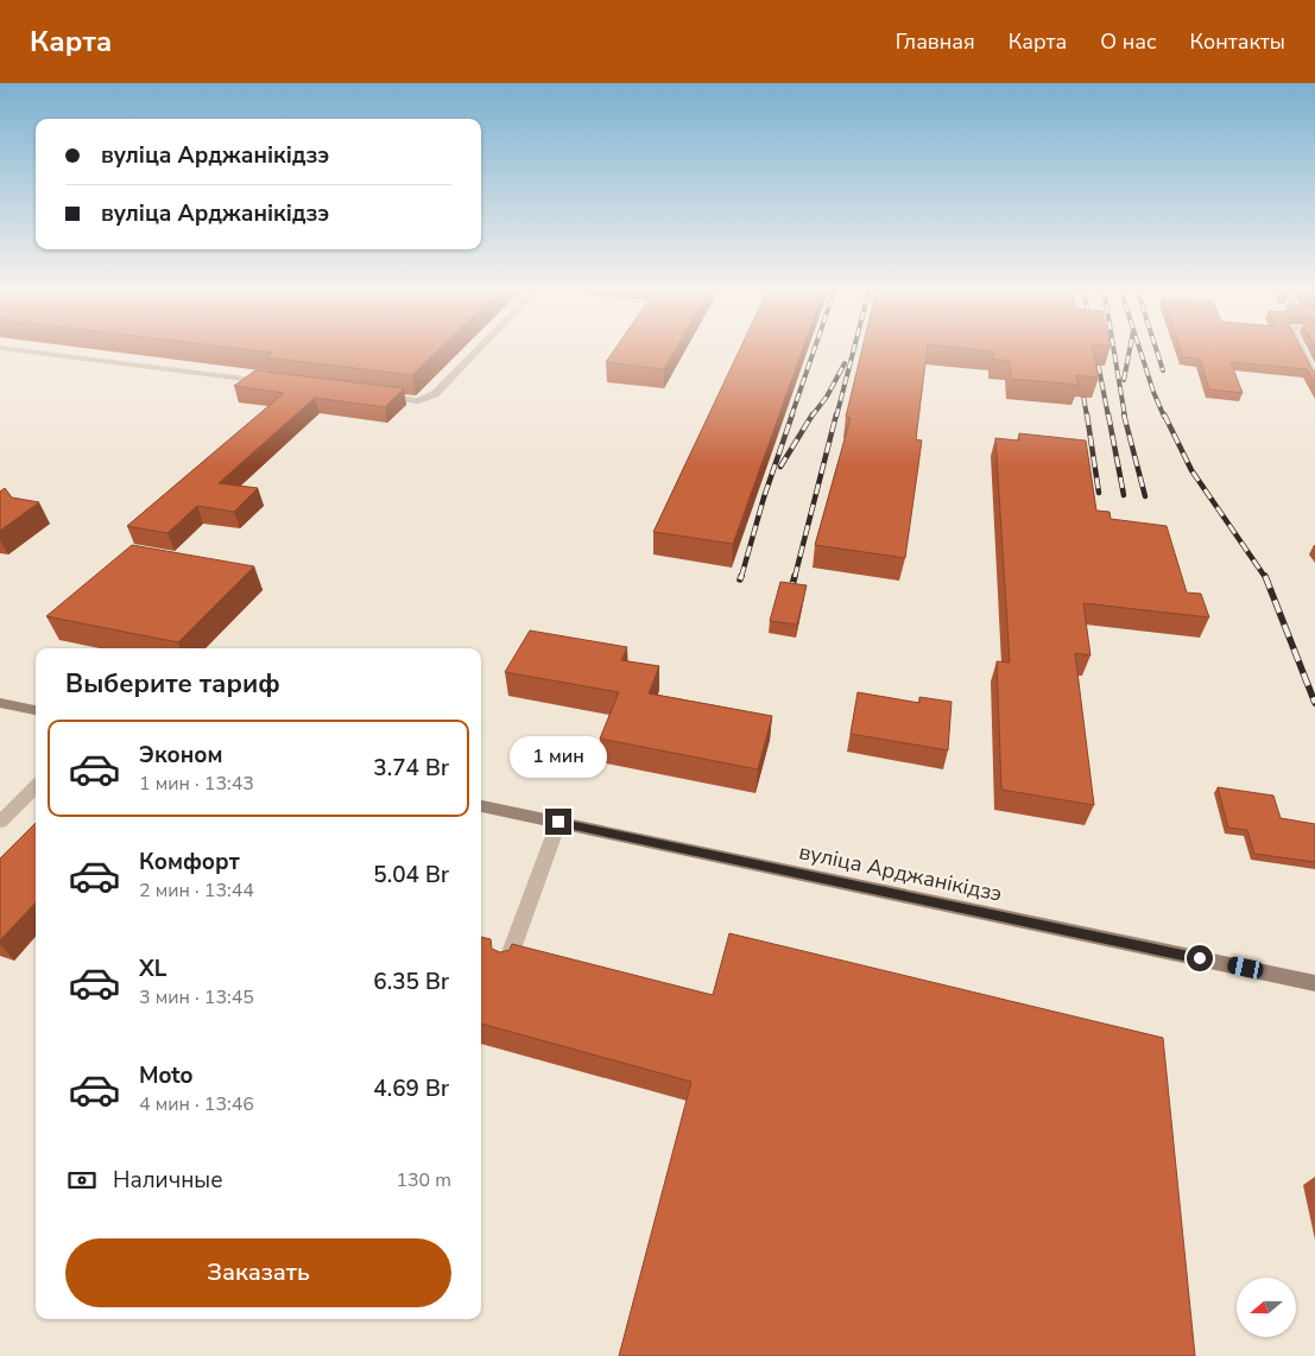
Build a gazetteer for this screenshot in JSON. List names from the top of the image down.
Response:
{
  "streets": {
    "main road": ["вуліца Арджанікідзэ"]
  },
  "north": "left",
  "page": {
    "header": "Карта",
    "nav": [
      "Главная",
      "Карта",
      "О нас",
      "Контакты"
    ],
    "banner": ["вуліца Арджанікідзэ", "вуліца Арджанікідзэ"],
    "heading": "Выберите тариф",
    "list": [
      {
        "name": "Эконом",
        "note": "1 мин · 13:43",
        "value": "3.74 Br"
      },
      {
        "name": "Комфорт",
        "note": "2 мин · 13:44",
        "value": "5.04 Br"
      },
      {
        "name": "XL",
        "note": "3 мин · 13:45",
        "value": "6.35 Br"
      },
      {
        "name": "Moto",
        "note": "4 мин · 13:46",
        "value": "4.69 Br"
      }
    ],
    "bubble": "1 мин",
    "pay": ["Наличные", "130 m"],
    "buttons": "Заказать"
  }
}
